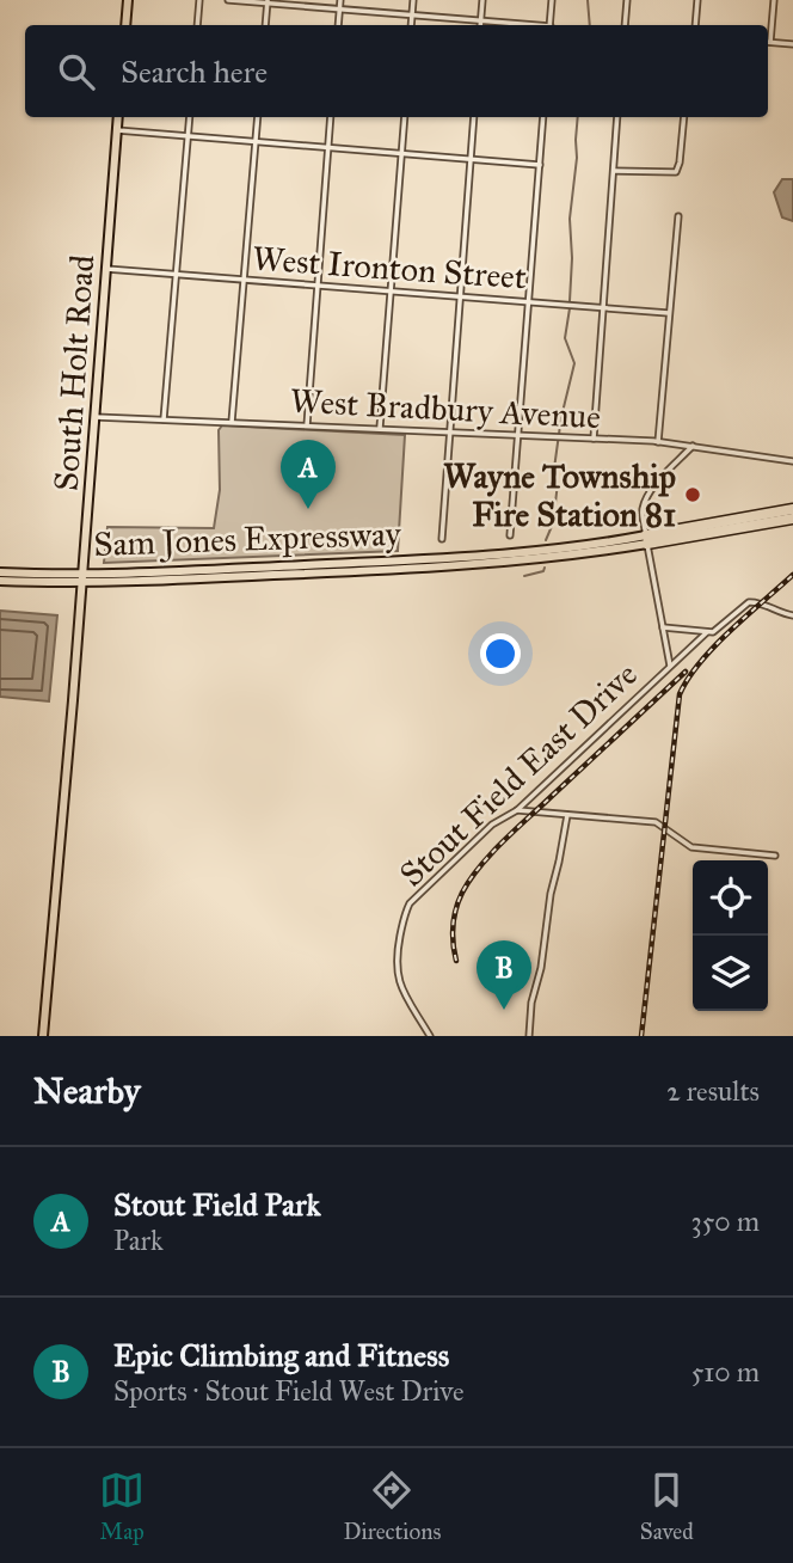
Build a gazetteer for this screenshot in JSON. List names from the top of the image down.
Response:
{
  "streets": {
    "highway": ["Sam Jones Expressway"],
    "main road": ["South Holt Road"],
    "street": ["West Ironton Street", "West Bradbury Avenue", "Stout Field East Drive"]
  },
  "crossings": [
    ["West Ironton Street", "South Holt Road"],
    ["South Holt Road", "West Bradbury Avenue"],
    ["South Holt Road", "Sam Jones Expressway"],
    ["West Bradbury Avenue", "Stout Field East Drive"],
    ["Sam Jones Expressway", "Stout Field East Drive"]
  ],
  "places": ["Wayne Township Fire Station 81"],
  "page": {
    "search": "Search here",
    "pins": ["A", "B"],
    "heading": ["Nearby", "2 results"],
    "list": [
      {
        "mark": "A",
        "name": "Stout Field Park",
        "note": "Park",
        "value": "350 m"
      },
      {
        "mark": "B",
        "name": "Epic Climbing and Fitness",
        "note": "Sports · Stout Field West Drive",
        "value": "510 m"
      }
    ],
    "nav": ["Map", "Directions", "Saved"]
  }
}
